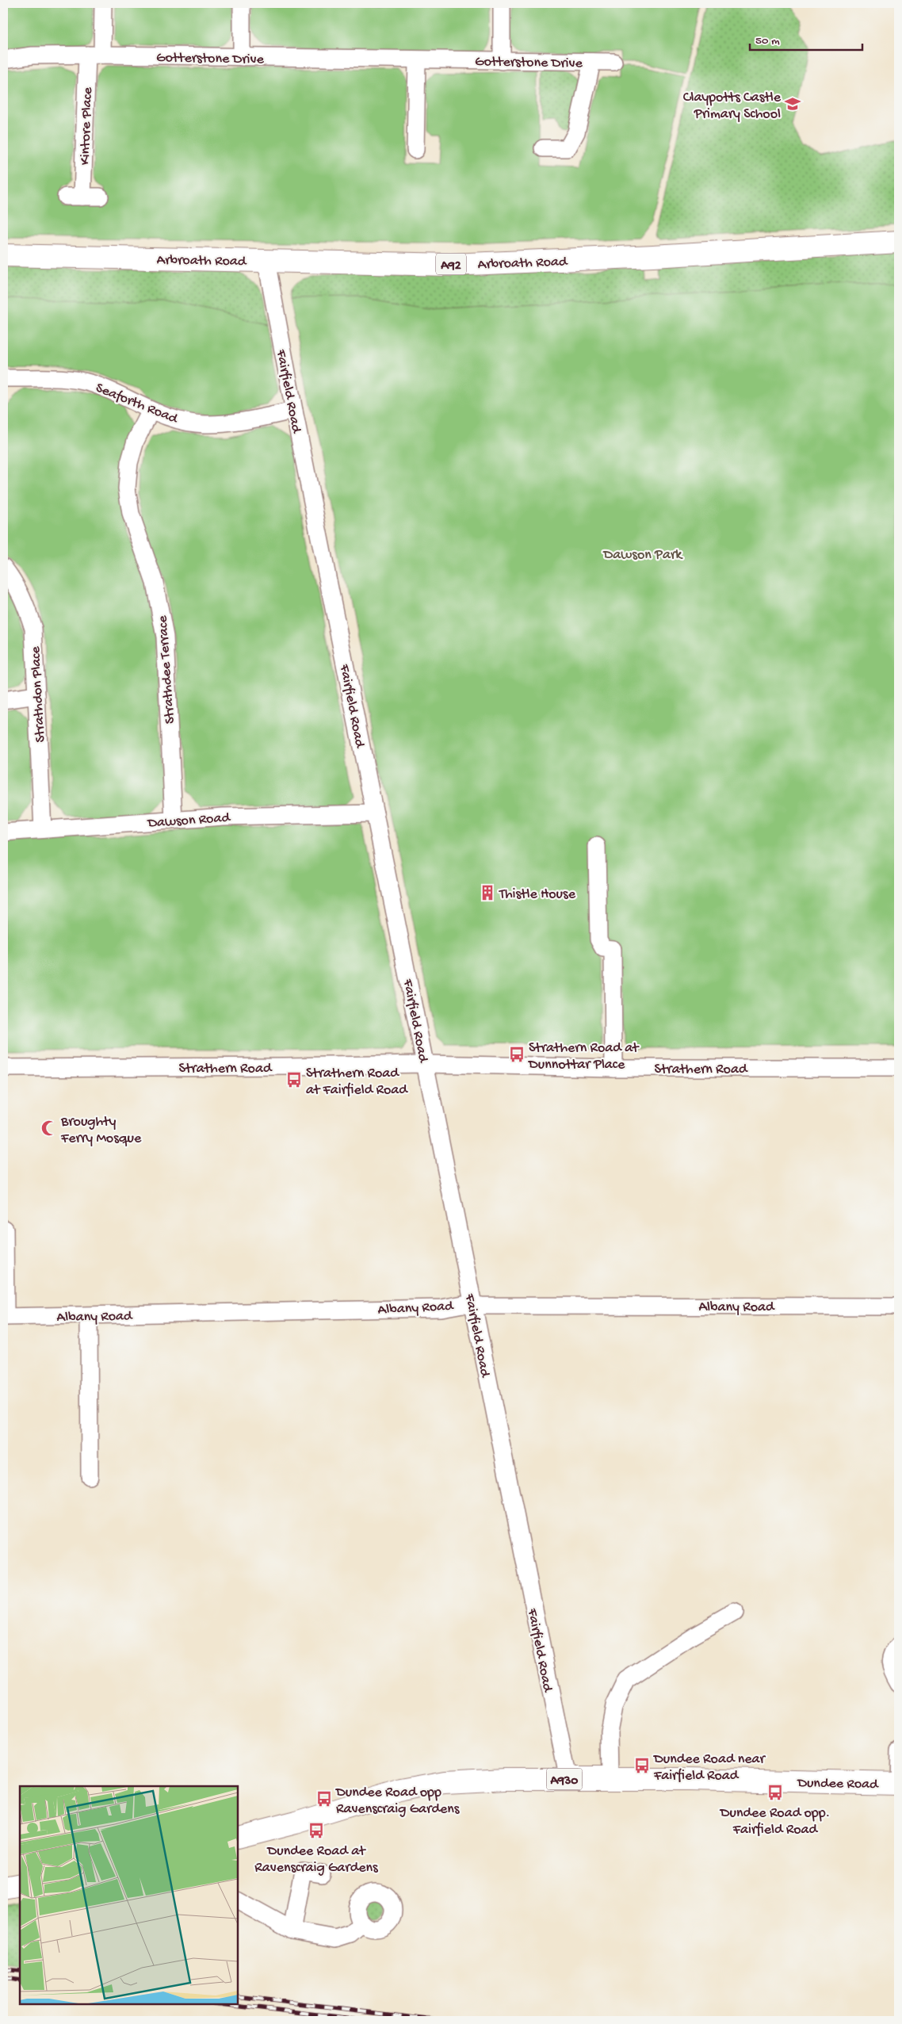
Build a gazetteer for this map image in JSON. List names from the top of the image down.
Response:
{
  "streets": {
    "main road": [
      "Arbroath Road",
      "A92",
      "A930",
      "Dundee Road"
    ],
    "street": [
      "Gotterstone Drive",
      "Kintore Place",
      "Fairfield Road",
      "Seaforth Road",
      "Strathdee Terrace",
      "Strathdon Place",
      "Dawson Road",
      "Strathern Road",
      "Albany Road"
    ]
  },
  "crossings": [
    ["Gotterstone Drive", "Kintore Place"],
    ["Arbroath Road", "Fairfield Road"],
    ["Fairfield Road", "Seaforth Road"],
    ["Fairfield Road", "Dawson Road"],
    ["Fairfield Road", "Strathern Road"],
    ["Fairfield Road", "Albany Road"],
    ["Fairfield Road", "Dundee Road"],
    ["Seaforth Road", "Strathdee Terrace"],
    ["Strathdee Terrace", "Dawson Road"],
    ["Strathdon Place", "Dawson Road"]
  ],
  "parks": ["Dawson Park"],
  "places": {
    "school or university": ["Claypotts Castle Primary School"],
    "building": ["Thistle House"],
    "bus stop": [
      "Strathern Road at Dunnottar Place",
      "Strathern Road at Fairfield Road",
      "Dundee Road near Fairfield Road",
      "Dundee Road opp. Fairfield Road",
      "Dundee Road opp Ravenscraig Gardens",
      "Dundee Road at Ravenscraig Gardens"
    ],
    "mosque": ["Broughty Ferry Mosque"]
  },
  "scale_bar": "50 m"
}
